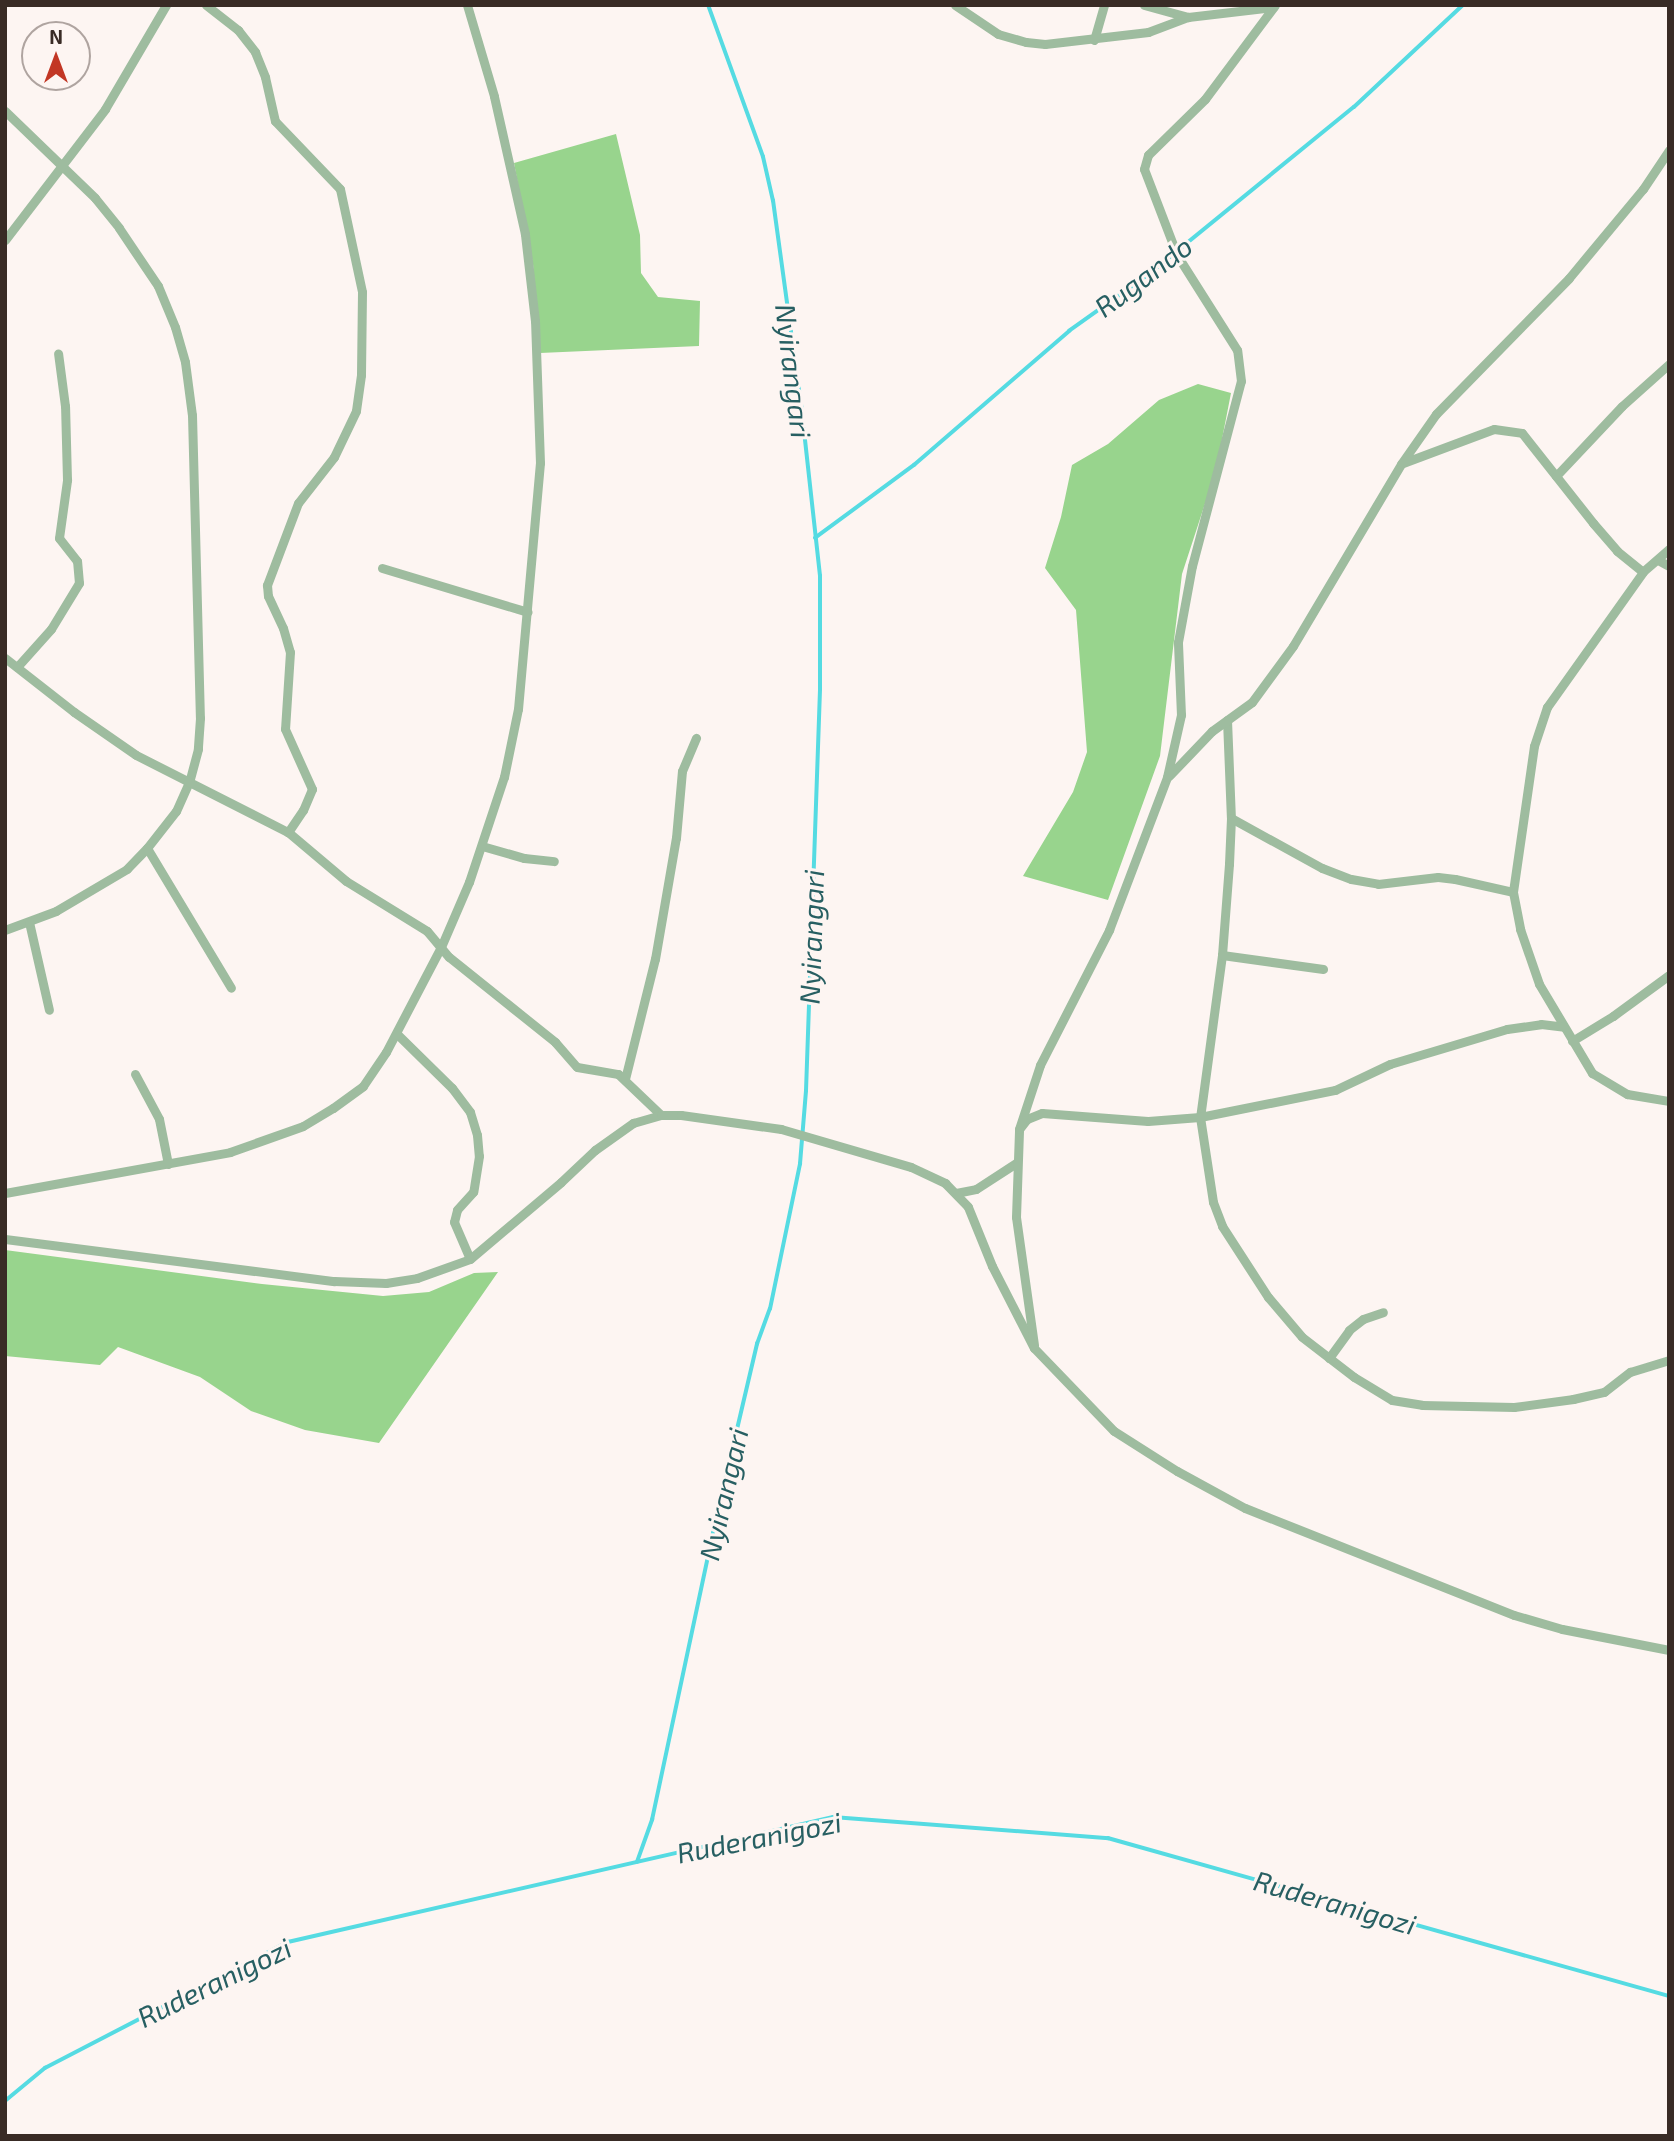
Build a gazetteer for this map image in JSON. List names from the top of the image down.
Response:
{
  "water": ["Rugando", "Nyirangari", "Ruderanigozi"],
  "north": "top"
}
